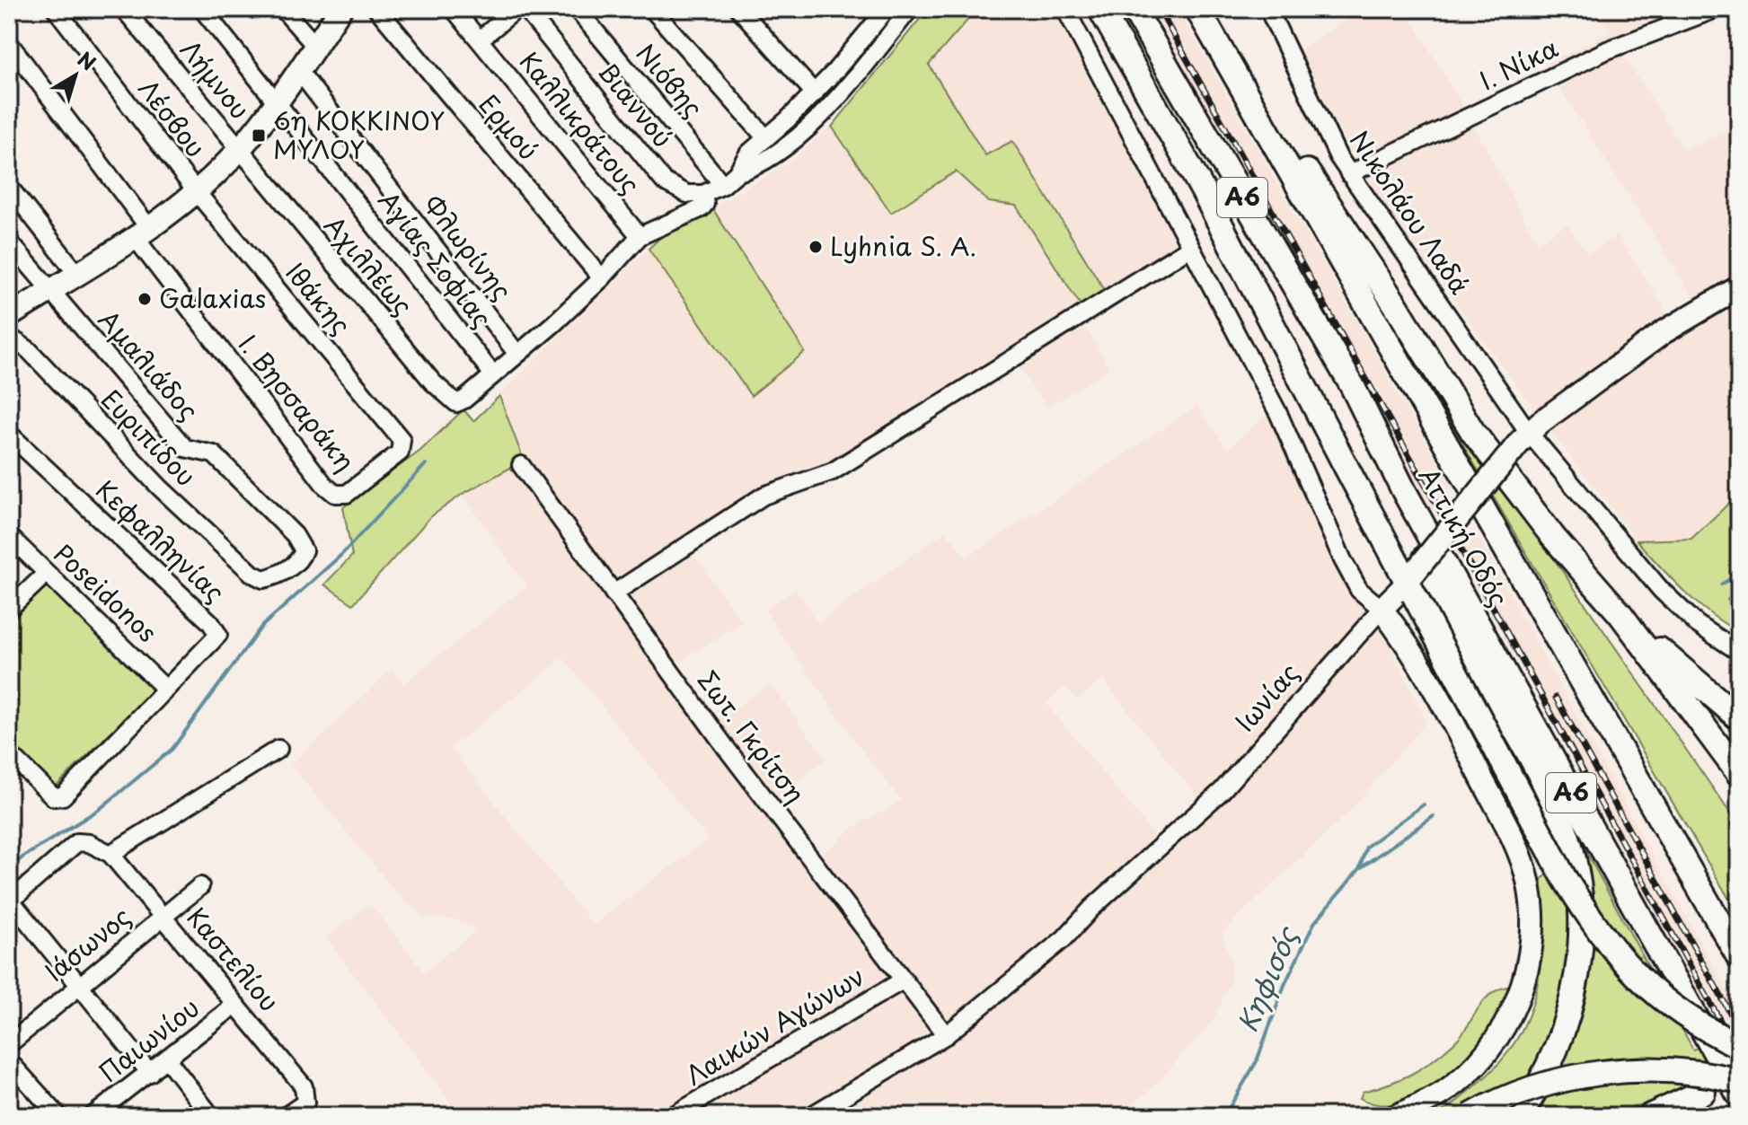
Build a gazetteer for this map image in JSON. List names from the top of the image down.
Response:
{
  "streets": {
    "highway": ["Α6", "Αττική Οδός"],
    "main road": ["Ιωνίας"],
    "street": [
      "Ι. Νίκα",
      "Λήμνου",
      "Νιόβης",
      "Βιαννού",
      "Λέσβου",
      "Καλλικράτους",
      "Ερμού",
      "Νικολάου Λαδά",
      "Φλωρίνης",
      "Αγίας Σοφίας",
      "Αχιλλέως",
      "Ιθάκης",
      "Αμαλιάδος",
      "Ι. Βησσαράκη",
      "Ευριπίδου",
      "Κεφαλληνίας",
      "Poseidonos",
      "Σωτ. Γκρίτση",
      "Ιάσωνος",
      "Καστελίου",
      "Λαικών Αγώνων",
      "Παιωνίου"
    ]
  },
  "crossings": [
    ["Ι. Νίκα", "Νικολάου Λαδά"],
    ["Λήμνου", "Αχιλλέως"],
    ["Λέσβου", "Ιθάκης"],
    ["Νικολάου Λαδά", "Ιωνίας"],
    ["Αγίας Σοφίας", "Αχιλλέως"],
    ["Ιθάκης", "Ι. Βησσαράκη"],
    ["Αμαλιάδος", "Ευριπίδου"],
    ["Κεφαλληνίας", "Poseidonos"],
    ["Ιωνίας", "Σωτ. Γκρίτση"],
    ["Σωτ. Γκρίτση", "Λαικών Αγώνων"],
    ["Ιάσωνος", "Καστελίου"],
    ["Καστελίου", "Παιωνίου"]
  ],
  "water": ["Κηφισός"],
  "places": {
    "transit": ["6η ΚΟΚΚΙΝΟΥ ΜΥΛΟΥ"],
    "other": ["Lyhnia S. A.", "Galaxias"]
  },
  "north": "top right"
}
